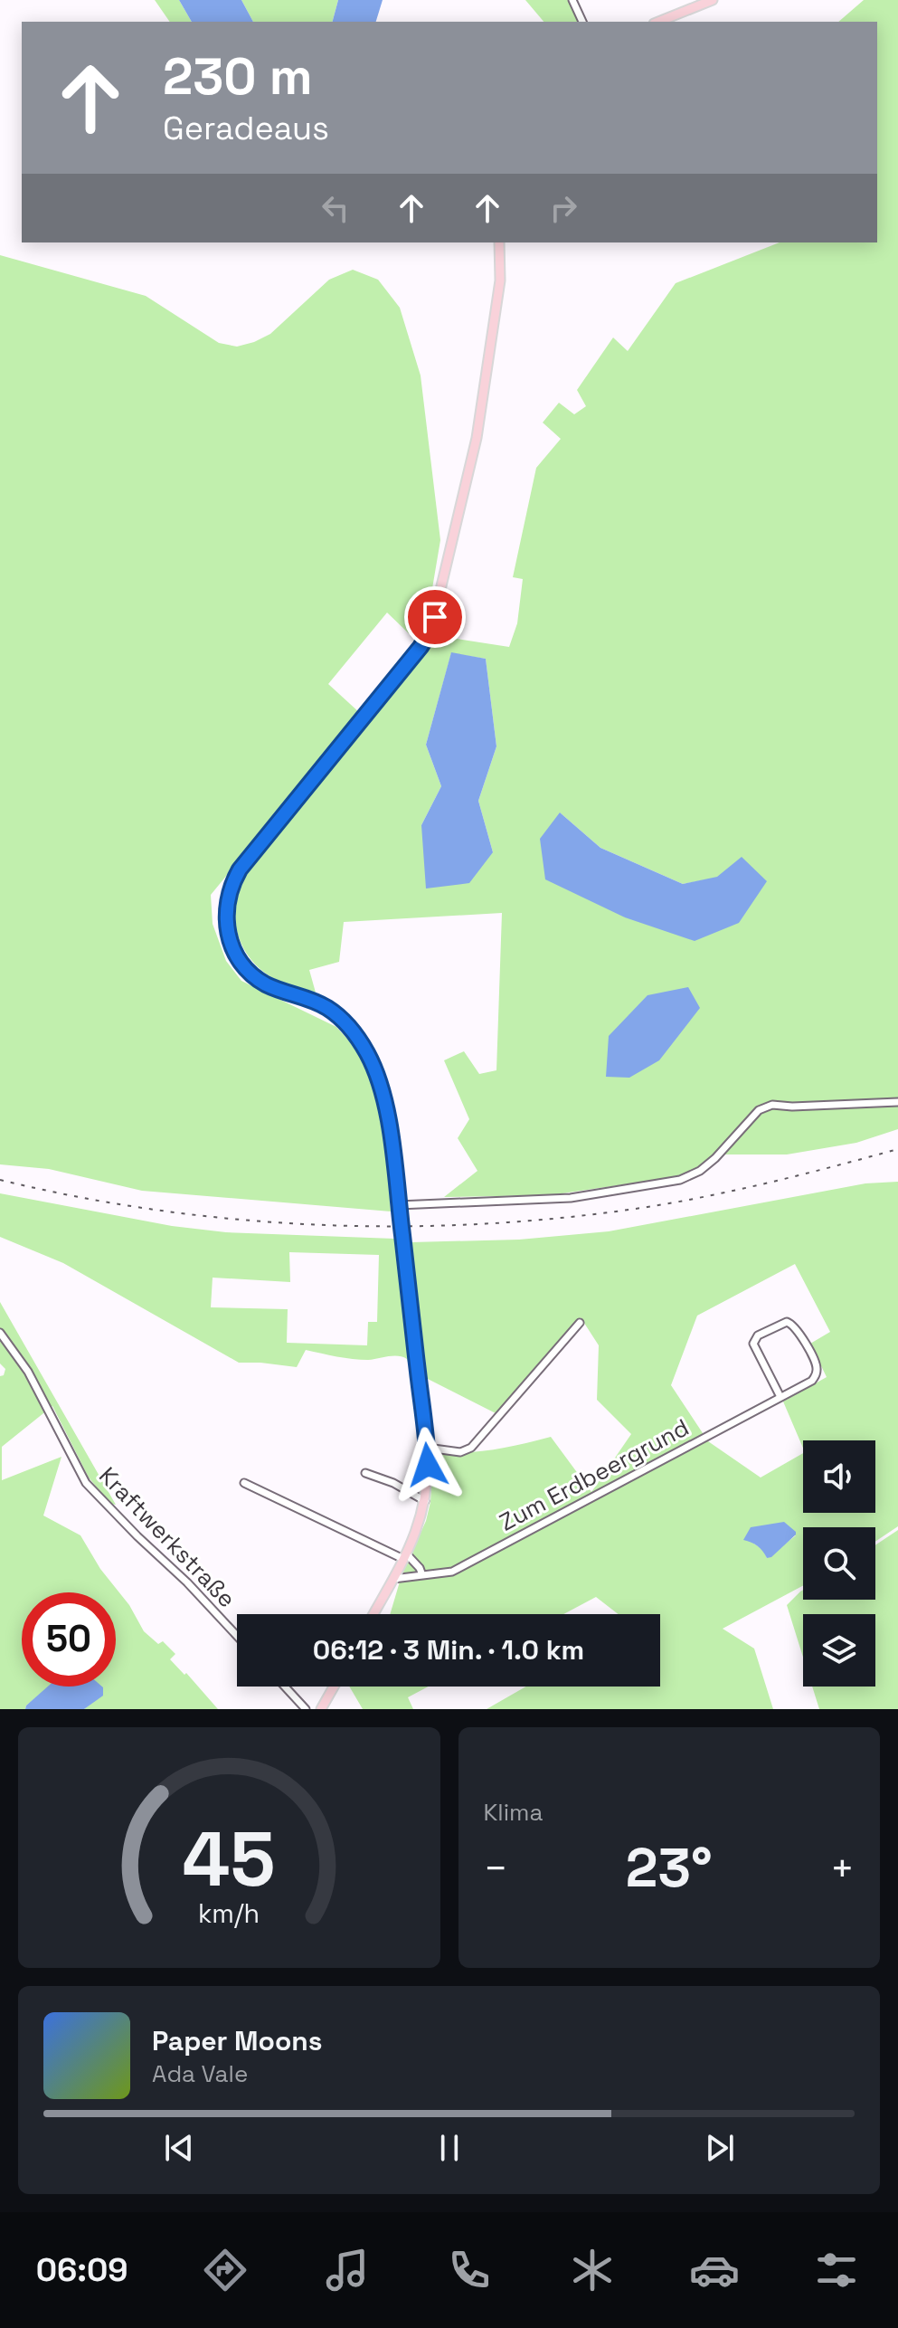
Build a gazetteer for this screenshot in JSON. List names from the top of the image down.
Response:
{
  "streets": {
    "street": ["Zum Erdbeergrund", "Kraftwerkstraße"]
  },
  "page": {
    "turn": ["230 m", "Geradeaus"],
    "limit": "50",
    "trip": "06:12 · 3 Min. · 1.0 km",
    "tile": "Klima",
    "heat": ["−", "23°", "+"],
    "song": ["Paper Moons", "Ada Vale"],
    "tabs": "06:09",
    "gauge": ["45", "km/h"]
  }
}
